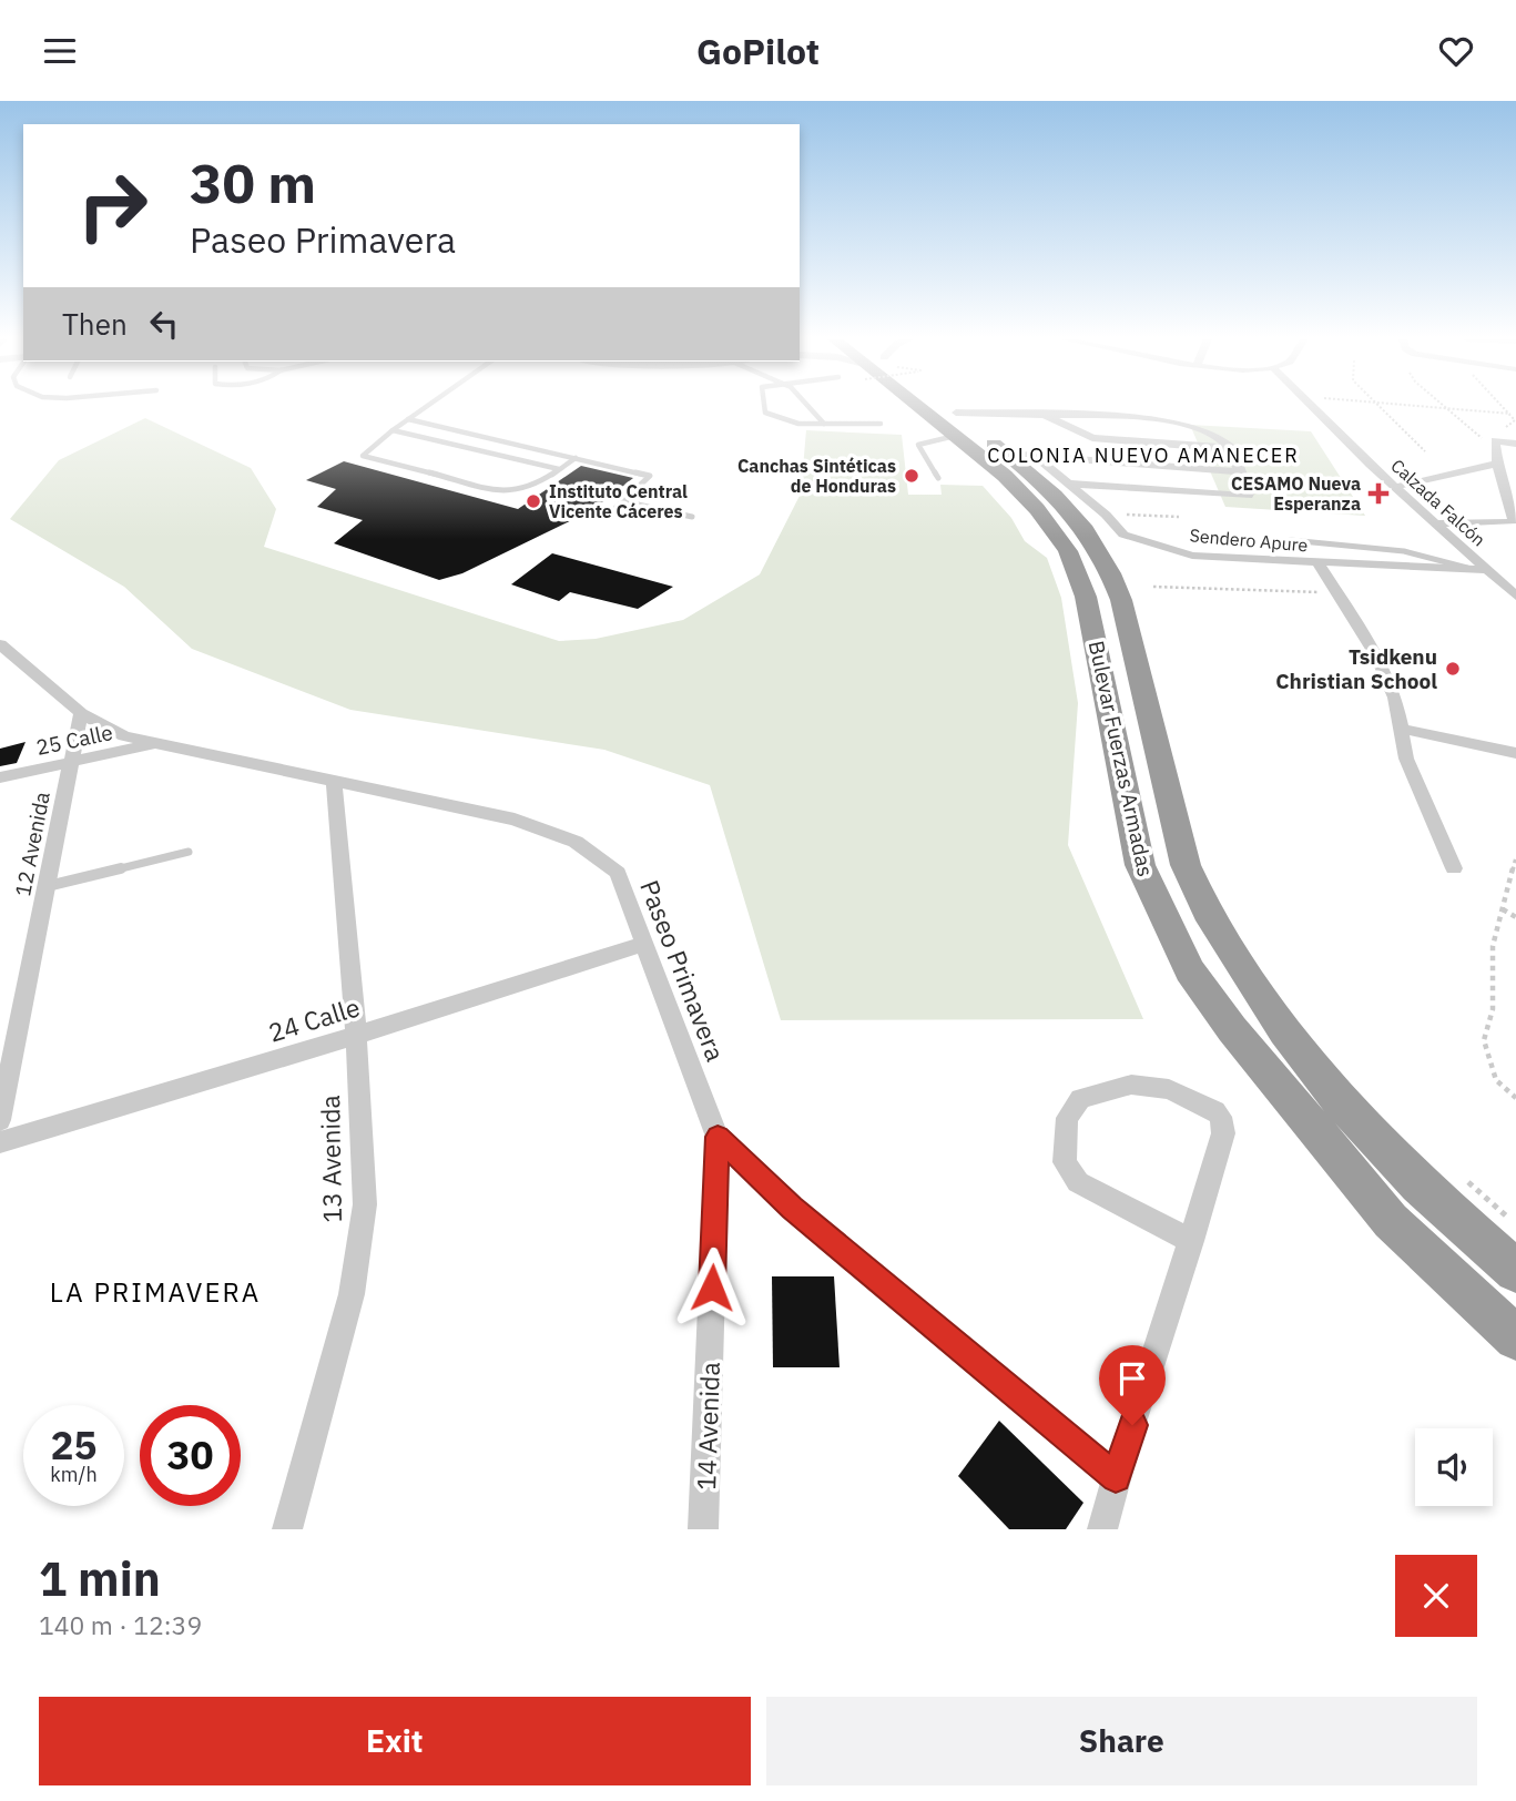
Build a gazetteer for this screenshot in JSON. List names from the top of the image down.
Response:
{
  "streets": {
    "highway": ["Bulevar Fuerzas Armadas"],
    "street": [
      "Calzada Falcón",
      "Sendero Apure",
      "25 Calle",
      "12 Avenida",
      "Paseo Primavera",
      "24 Calle",
      "13 Avenida",
      "14 Avenida"
    ]
  },
  "crossings": [
    ["Calzada Falcón", "Sendero Apure"],
    ["25 Calle", "12 Avenida"],
    ["25 Calle", "Paseo Primavera"],
    ["12 Avenida", "Paseo Primavera"],
    ["Paseo Primavera", "24 Calle"],
    ["Paseo Primavera", "13 Avenida"],
    ["Paseo Primavera", "14 Avenida"],
    ["24 Calle", "13 Avenida"]
  ],
  "districts": ["COLONIA NUEVO AMANECER", "LA PRIMAVERA"],
  "places": {
    "other": ["Canchas Sintéticas de Honduras", "Instituto Central Vicente Cáceres", "Tsidkenu Christian School"],
    "health": ["CESAMO Nueva Esperanza"]
  },
  "page": {
    "header": "GoPilot",
    "turn": ["30 m", "Paseo Primavera"],
    "then": "Then",
    "speed": "25 km/h",
    "limit": "30",
    "heading": ["1 min", "140 m · 12:39"],
    "buttons": ["Exit", "Share"]
  }
}
